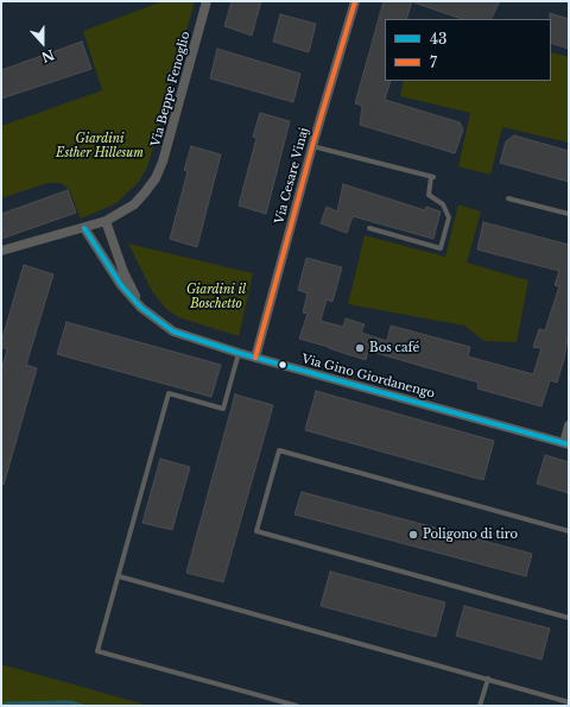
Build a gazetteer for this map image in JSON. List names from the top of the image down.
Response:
{
  "streets": {
    "street": ["Via Beppe Fenoglio", "Via Cesare Vinaj", "Via Gino Giordanengo"]
  },
  "crossings": [
    ["Via Beppe Fenoglio", "Via Gino Giordanengo"],
    ["Via Cesare Vinaj", "Via Gino Giordanengo"]
  ],
  "parks": ["Giardini Esther Hillesum", "Giardini il Boschetto"],
  "places": ["Bos café", "Poligono di tiro"],
  "lines": ["transit line 7", "transit line 43"],
  "legend": ["43", "7"],
  "north": "bottom"
}
